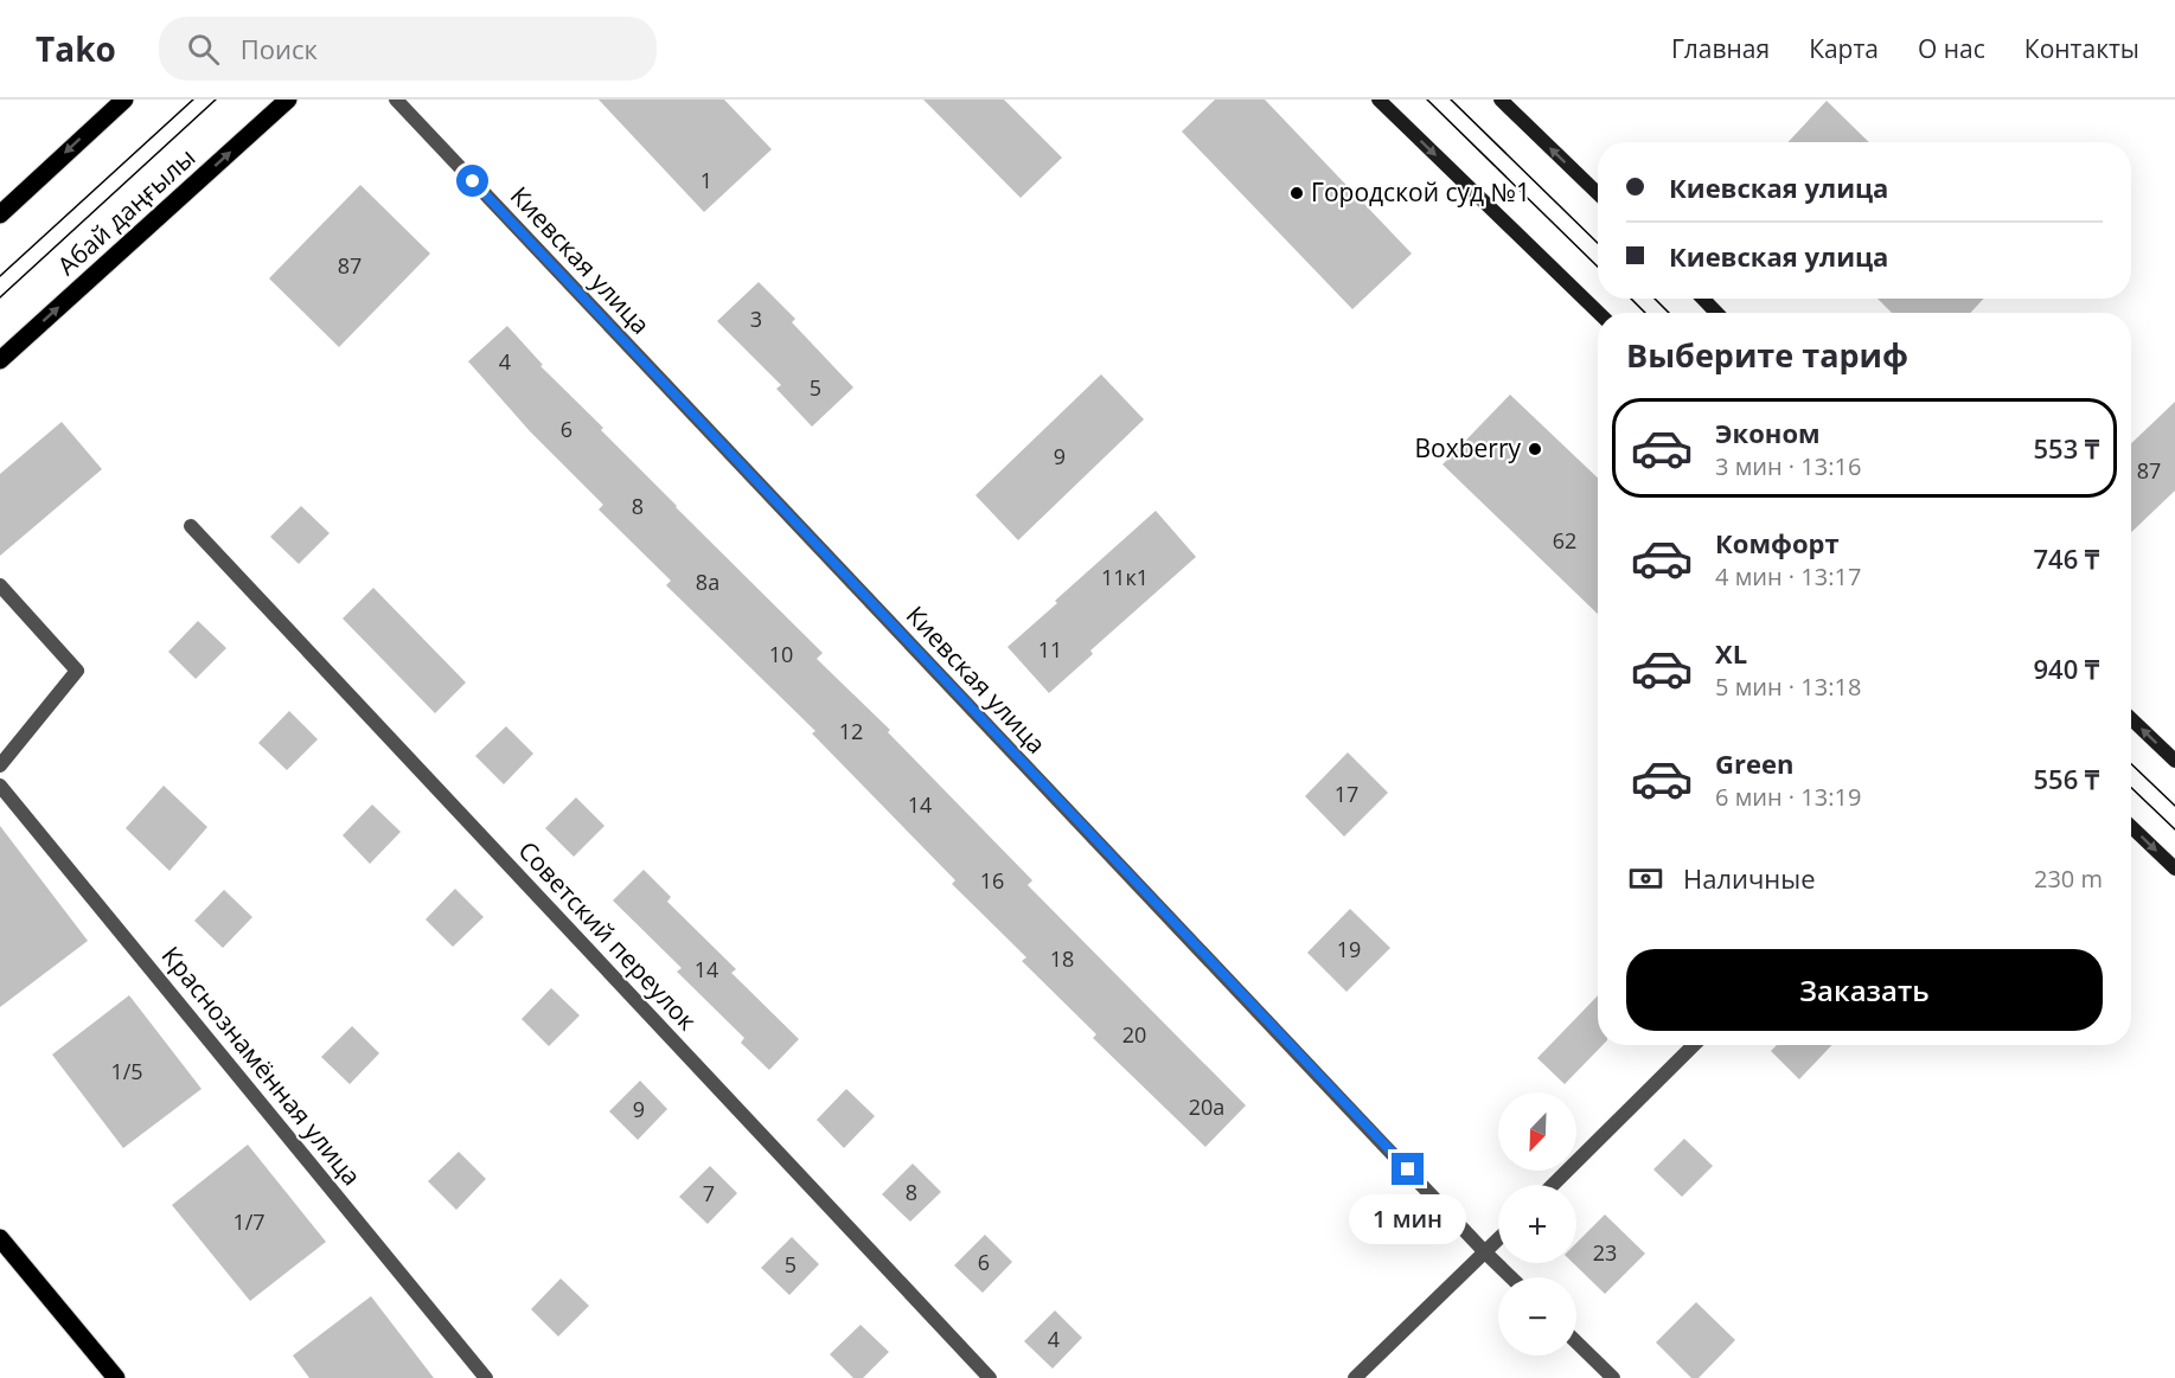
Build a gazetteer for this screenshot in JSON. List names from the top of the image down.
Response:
{
  "streets": {
    "main road": ["Абай даңғылы"],
    "street": ["Киевская улица", "Советский переулок", "Краснознамённая улица"]
  },
  "places": ["Городской суд №1", "Boxberry"],
  "house_numbers": [
    "1",
    "87",
    "3",
    "4",
    "5",
    "6",
    "9",
    "87",
    "8",
    "62",
    "11к1",
    "8а",
    "11",
    "10",
    "12",
    "17",
    "14",
    "16",
    "19",
    "18",
    "14",
    "20",
    "1/5",
    "20а",
    "9",
    "8",
    "7",
    "1/7",
    "23",
    "6",
    "5",
    "4"
  ],
  "north": "bottom left",
  "page": {
    "header": "Tako",
    "search": "Поиск",
    "nav": [
      "Главная",
      "Карта",
      "О нас",
      "Контакты"
    ],
    "banner": ["Киевская улица", "Киевская улица"],
    "heading": "Выберите тариф",
    "list": [
      {
        "name": "Эконом",
        "note": "3 мин · 13:16",
        "value": "553 ₸"
      },
      {
        "name": "Комфорт",
        "note": "4 мин · 13:17",
        "value": "746 ₸"
      },
      {
        "name": "XL",
        "note": "5 мин · 13:18",
        "value": "940 ₸"
      },
      {
        "name": "Green",
        "note": "6 мин · 13:19",
        "value": "556 ₸"
      }
    ],
    "pay": ["Наличные", "230 m"],
    "buttons": "Заказать",
    "map_buttons": ["+", "−"],
    "bubble": "1 мин"
  }
}
